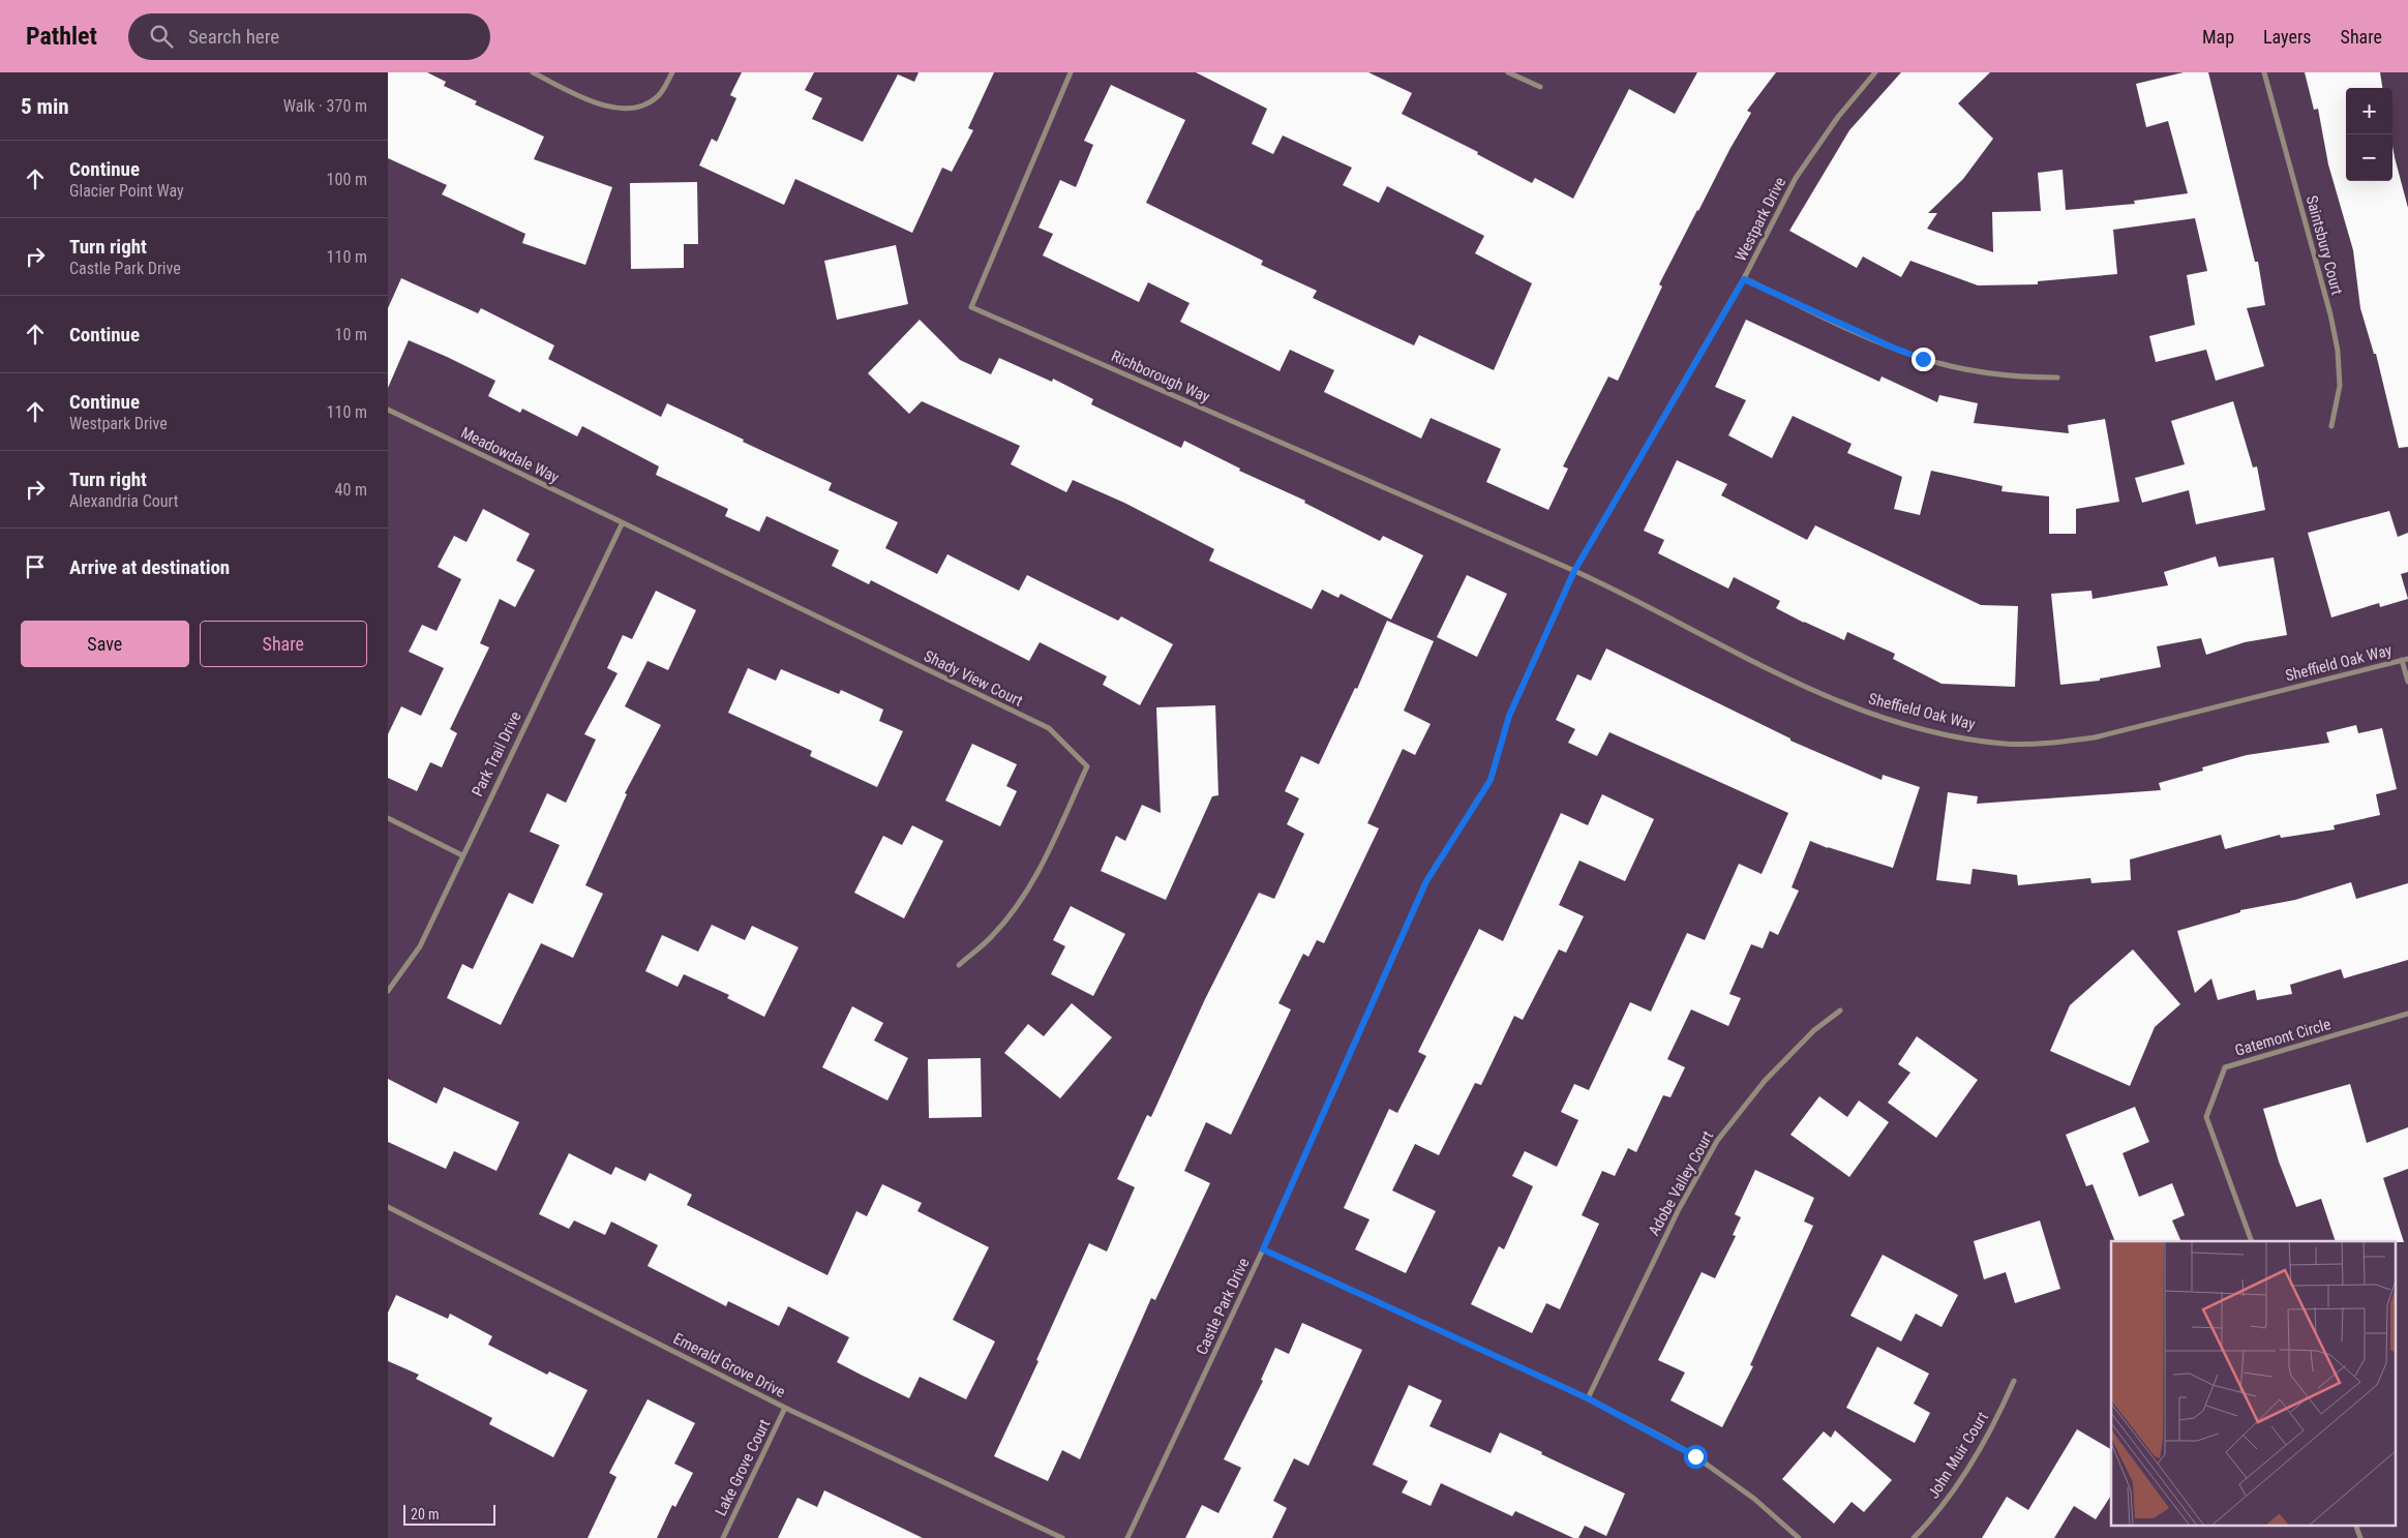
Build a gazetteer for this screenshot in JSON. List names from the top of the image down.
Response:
{
  "streets": {
    "street": [
      "Westpark Drive",
      "Saintsbury Court",
      "Richborough Way",
      "Meadowdale Way",
      "Sheffield Oak Way",
      "Shady View Court",
      "Park Trail Drive",
      "Gatemont Circle",
      "Adobe Valley Court",
      "Castle Park Drive",
      "Emerald Grove Drive",
      "John Muir Court",
      "Lake Grove Court"
    ]
  },
  "crossings": [
    ["Westpark Drive", "Richborough Way"],
    ["Westpark Drive", "Sheffield Oak Way"],
    ["Richborough Way", "Sheffield Oak Way"],
    ["Meadowdale Way", "Shady View Court"],
    ["Meadowdale Way", "Park Trail Drive"],
    ["Shady View Court", "Park Trail Drive"],
    ["Emerald Grove Drive", "Lake Grove Court"]
  ],
  "scale_bar": "20 m",
  "page": {
    "header": "Pathlet",
    "search": "Search here",
    "nav": ["Map", "Layers", "Share"],
    "heading": ["5 min", "Walk · 370 m"],
    "map_buttons": ["+", "−"],
    "list": [
      ["Continue", "Glacier Point Way", "100 m"],
      ["Turn right", "Castle Park Drive", "110 m"],
      ["Continue", "10 m"],
      ["Continue", "Westpark Drive", "110 m"],
      ["Turn right", "Alexandria Court", "40 m"],
      "Arrive at destination"
    ],
    "buttons": ["Save", "Share"],
    "scale": "20 m"
  }
}
